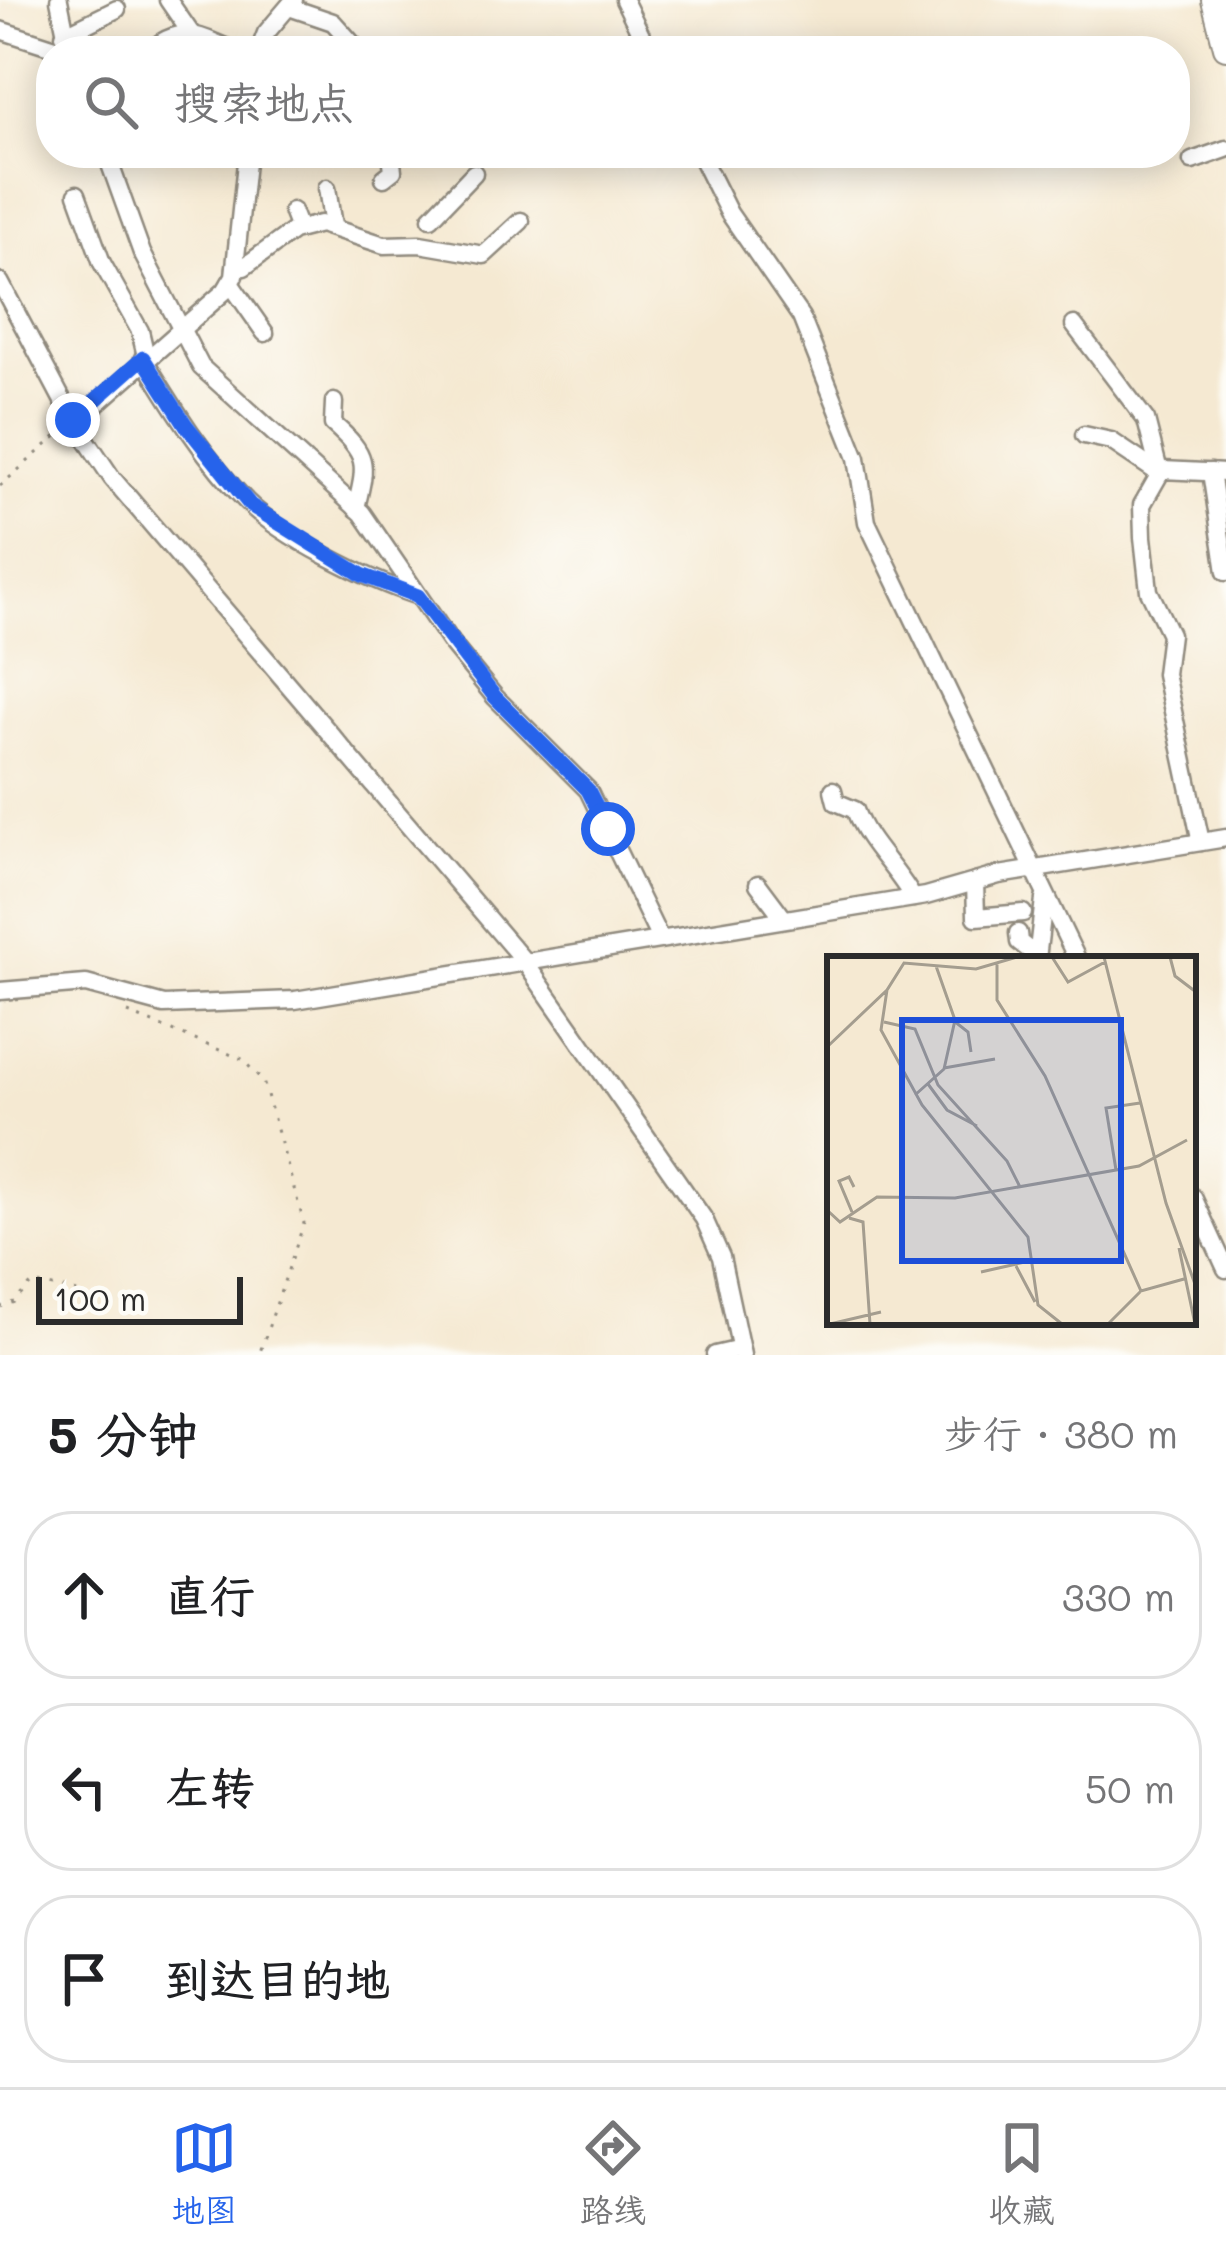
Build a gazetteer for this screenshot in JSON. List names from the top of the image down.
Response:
{
  "scale_bar": "100 m",
  "page": {
    "search": "搜索地点",
    "scale": "100 m",
    "heading": ["5 分钟", "步行 · 380 m"],
    "list": [
      ["直行", "330 m"],
      ["左转", "50 m"],
      "到达目的地"
    ],
    "nav": ["地图", "路线", "收藏"]
  }
}
